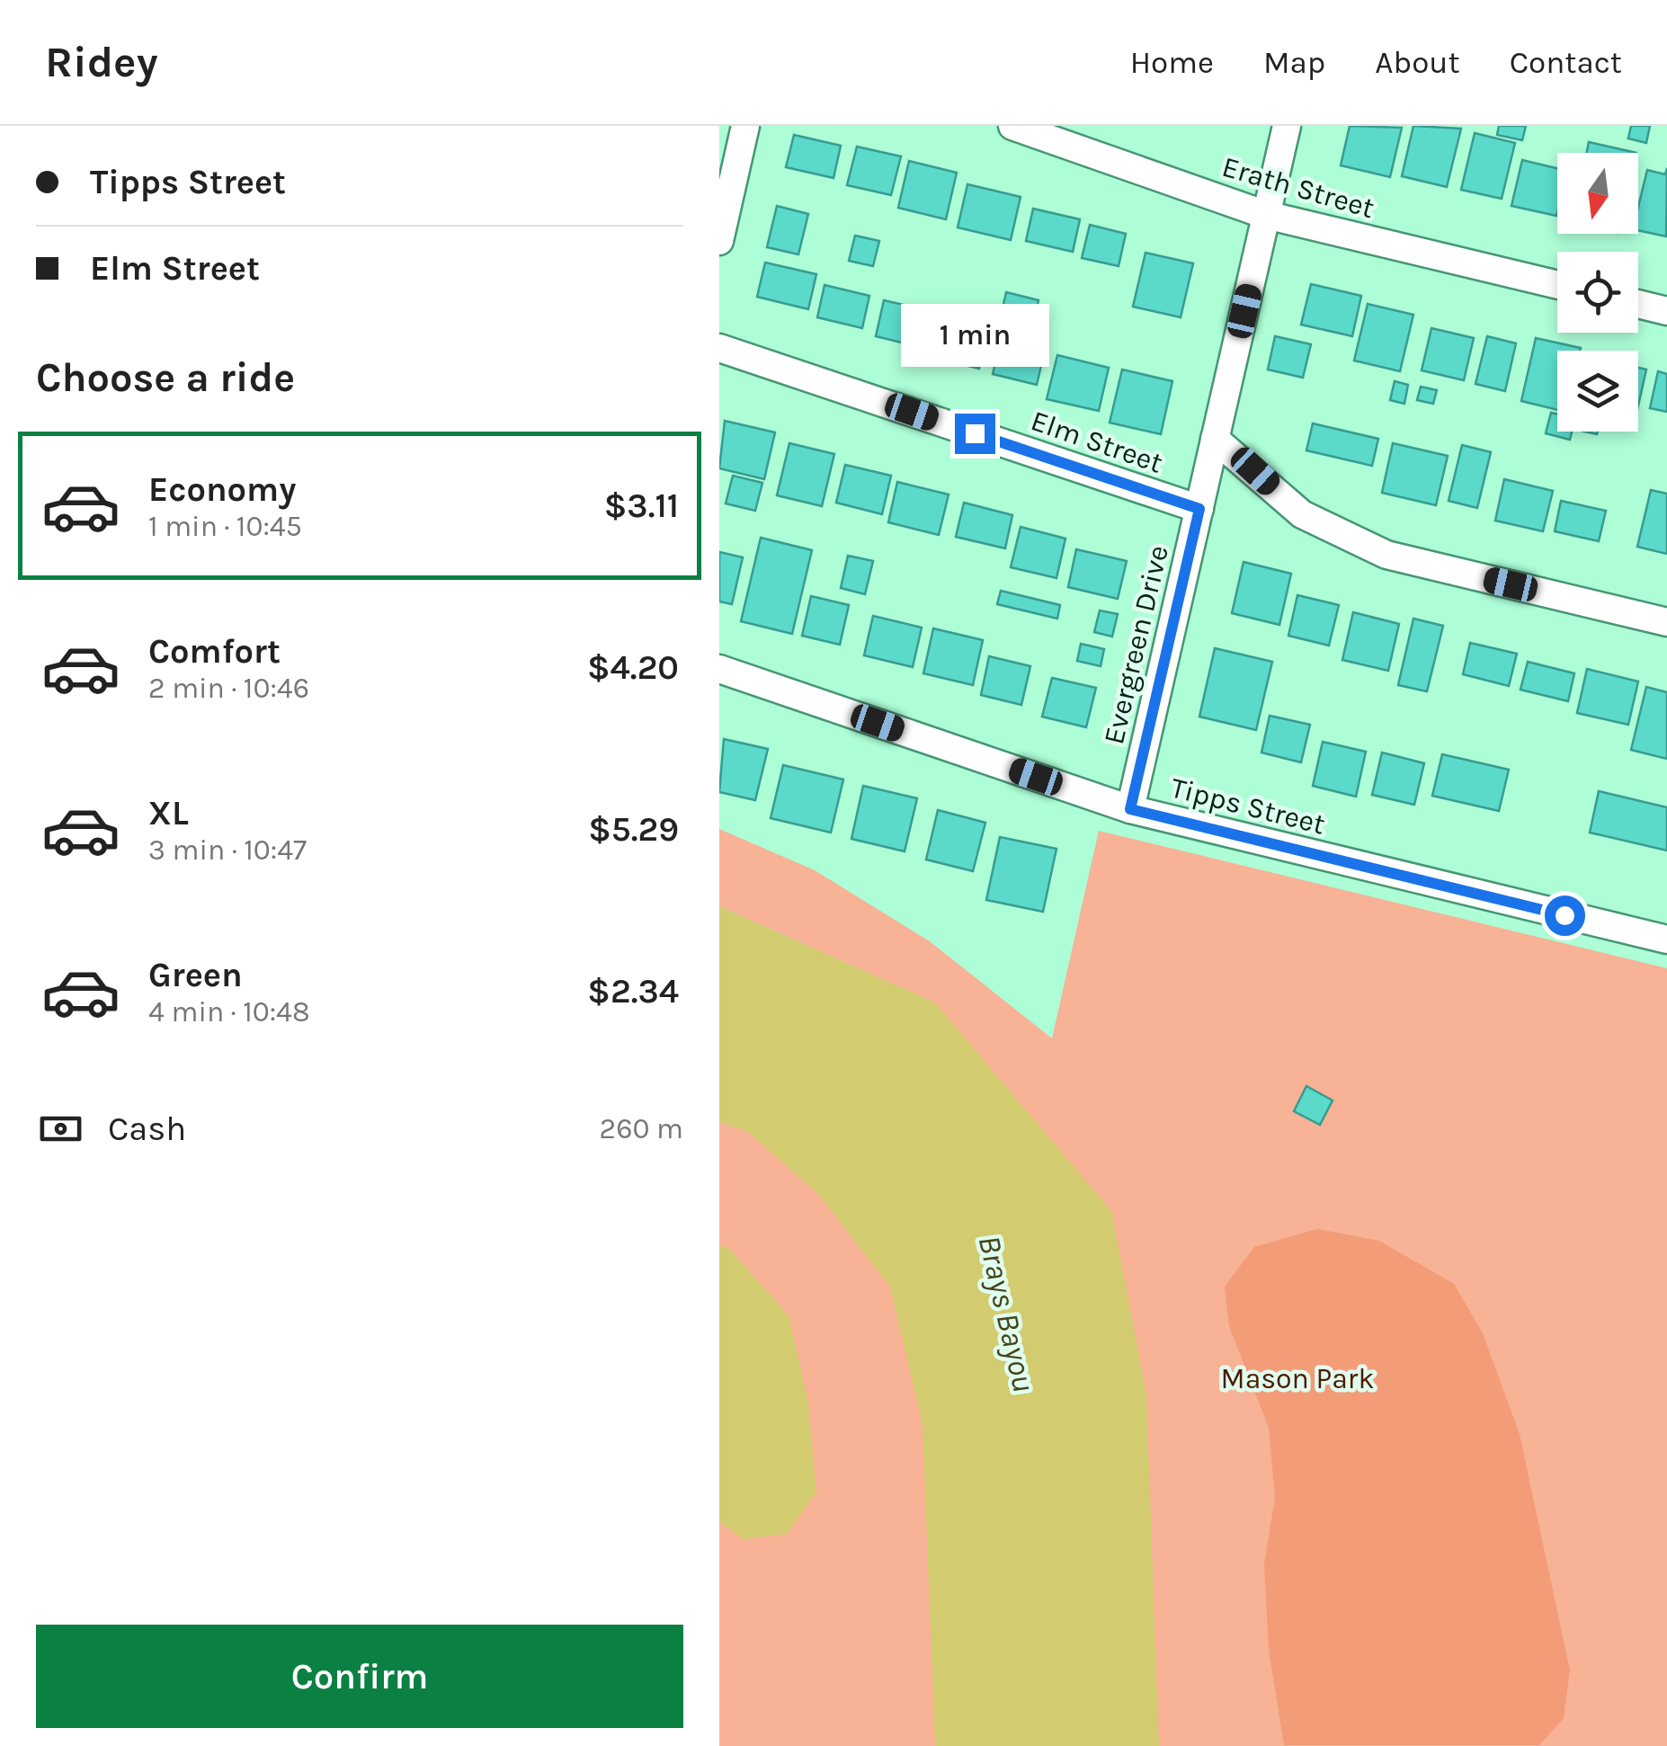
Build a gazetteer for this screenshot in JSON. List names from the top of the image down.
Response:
{
  "streets": {
    "street": [
      "Erath Street",
      "Elm Street",
      "Evergreen Drive",
      "Tipps Street"
    ]
  },
  "crossings": [
    ["Erath Street", "Evergreen Drive"],
    ["Elm Street", "Evergreen Drive"],
    ["Evergreen Drive", "Tipps Street"]
  ],
  "water": ["Brays Bayou"],
  "parks": ["Mason Park"],
  "north": "bottom",
  "page": {
    "header": "Ridey",
    "nav": [
      "Home",
      "Map",
      "About",
      "Contact"
    ],
    "banner": ["Tipps Street", "Elm Street"],
    "bubble": "1 min",
    "heading": "Choose a ride",
    "list": [
      {
        "name": "Economy",
        "note": "1 min · 10:45",
        "value": "$3.11"
      },
      {
        "name": "Comfort",
        "note": "2 min · 10:46",
        "value": "$4.20"
      },
      {
        "name": "XL",
        "note": "3 min · 10:47",
        "value": "$5.29"
      },
      {
        "name": "Green",
        "note": "4 min · 10:48",
        "value": "$2.34"
      }
    ],
    "pay": ["Cash", "260 m"],
    "buttons": "Confirm"
  }
}
